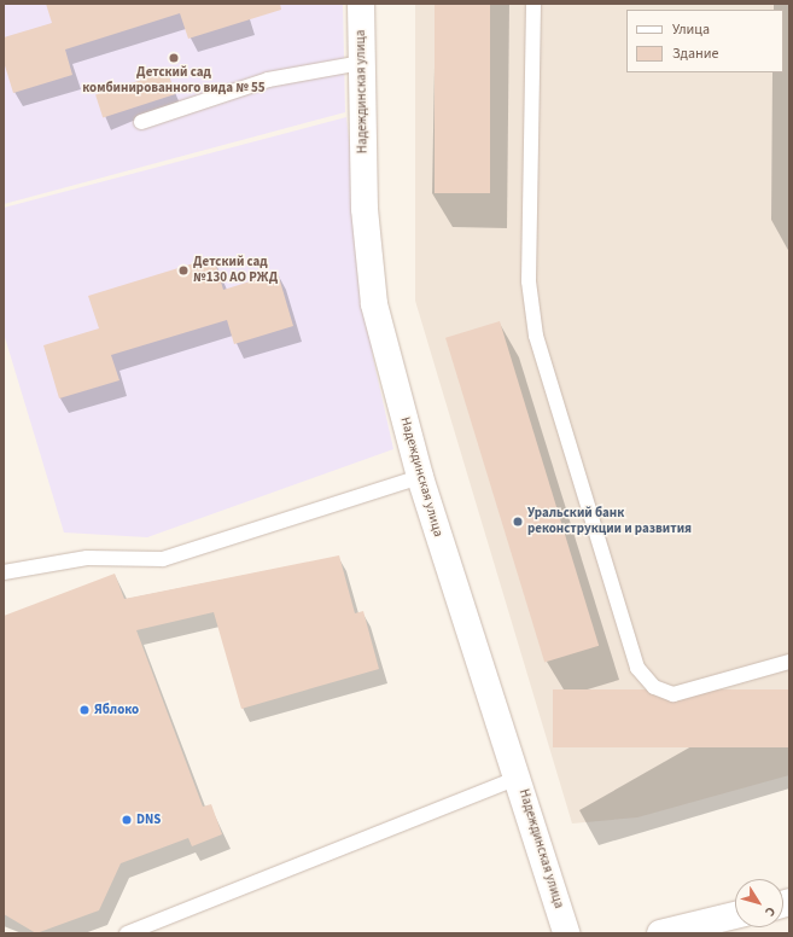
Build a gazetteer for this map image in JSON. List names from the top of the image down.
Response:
{
  "streets": {
    "street": ["Надеждинская улица"]
  },
  "places": [
    "Детский сад комбинированного вида № 55",
    "Детский сад №130 АО РЖД",
    "Уральский банк реконструкции и развития",
    "Яблоко",
    "DNS"
  ],
  "legend": ["Улица", "Здание"],
  "north": "bottom right"
}
